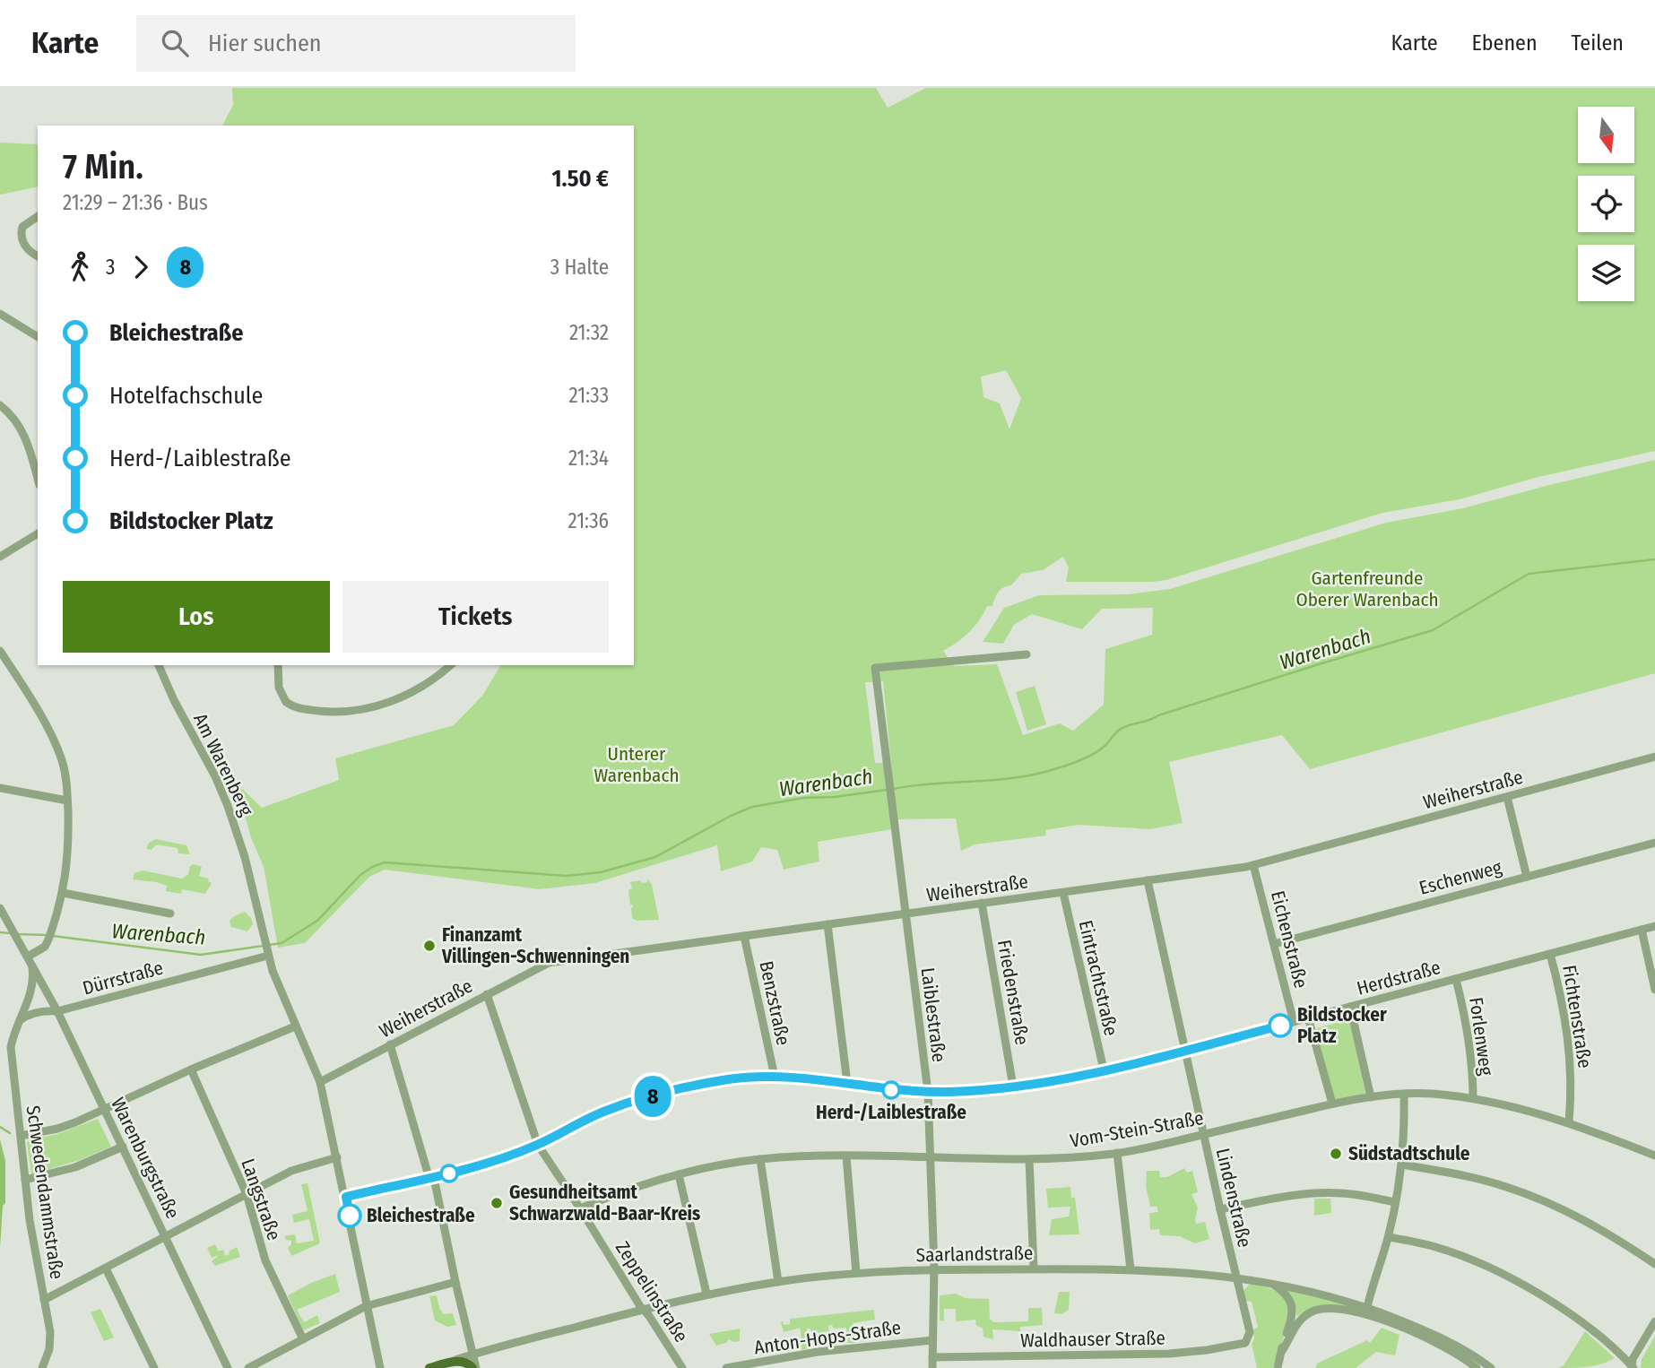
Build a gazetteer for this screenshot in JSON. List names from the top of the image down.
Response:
{
  "streets": {
    "street": [
      "Am Warenberg",
      "Weiherstraße",
      "Eschenweg",
      "Eichenstraße",
      "Dürrstraße",
      "Eintrachtstraße",
      "Herdstraße",
      "Friedenstraße",
      "Benzstraße",
      "Laiblestraße",
      "Fichtenstraße",
      "Forlenweg",
      "Vom-Stein-Straße",
      "Warenburgstraße",
      "Schwedendammstraße",
      "Lindenstraße",
      "Langstraße",
      "Saarlandstraße",
      "Zeppelinstraße",
      "Anton-Hops-Straße",
      "Waldhauser Straße"
    ]
  },
  "crossings": [
    ["Am Warenberg", "Dürrstraße"],
    ["Weiherstraße", "Eichenstraße"],
    ["Weiherstraße", "Eintrachtstraße"],
    ["Weiherstraße", "Friedenstraße"],
    ["Weiherstraße", "Benzstraße"],
    ["Weiherstraße", "Laiblestraße"],
    ["Weiherstraße", "Lindenstraße"],
    ["Weiherstraße", "Zeppelinstraße"],
    ["Eschenweg", "Eichenstraße"],
    ["Eichenstraße", "Herdstraße"],
    ["Dürrstraße", "Warenburgstraße"],
    ["Eintrachtstraße", "Herdstraße"],
    ["Herdstraße", "Friedenstraße"],
    ["Herdstraße", "Benzstraße"],
    ["Herdstraße", "Laiblestraße"],
    ["Herdstraße", "Fichtenstraße"],
    ["Herdstraße", "Forlenweg"],
    ["Herdstraße", "Lindenstraße"],
    ["Herdstraße", "Zeppelinstraße"],
    ["Laiblestraße", "Vom-Stein-Straße"],
    ["Laiblestraße", "Saarlandstraße"],
    ["Laiblestraße", "Anton-Hops-Straße"],
    ["Laiblestraße", "Waldhauser Straße"],
    ["Fichtenstraße", "Vom-Stein-Straße"],
    ["Forlenweg", "Vom-Stein-Straße"],
    ["Vom-Stein-Straße", "Lindenstraße"],
    ["Vom-Stein-Straße", "Zeppelinstraße"],
    ["Warenburgstraße", "Schwedendammstraße"],
    ["Lindenstraße", "Saarlandstraße"],
    ["Lindenstraße", "Waldhauser Straße"],
    ["Saarlandstraße", "Zeppelinstraße"]
  ],
  "water": ["Warenbach"],
  "parks": ["Gartenfreunde Oberer Warenbach", "Unterer Warenbach"],
  "places": [
    "Finanzamt Villingen-Schwenningen",
    "Bildstocker Platz",
    "Herd-/Laiblestraße",
    "Südstadtschule",
    "Gesundheitsamt Schwarzwald-Baar-Kreis",
    "Bleichestraße"
  ],
  "lines": ["bus line 8"],
  "north": "bottom",
  "page": {
    "header": "Karte",
    "search": "Hier suchen",
    "nav": ["Karte", "Ebenen", "Teilen"],
    "on_map": "8",
    "heading": ["7 Min.", "21:29 – 21:36 · Bus", "1.50 €"],
    "legs": ["3", "8", "3 Halte"],
    "list": [
      {
        "name": "Bleichestraße",
        "value": "21:32"
      },
      {
        "name": "Hotelfachschule",
        "value": "21:33"
      },
      {
        "name": "Herd-/Laiblestraße",
        "value": "21:34"
      },
      {
        "name": "Bildstocker Platz",
        "value": "21:36"
      }
    ],
    "buttons": ["Los", "Tickets"]
  }
}
